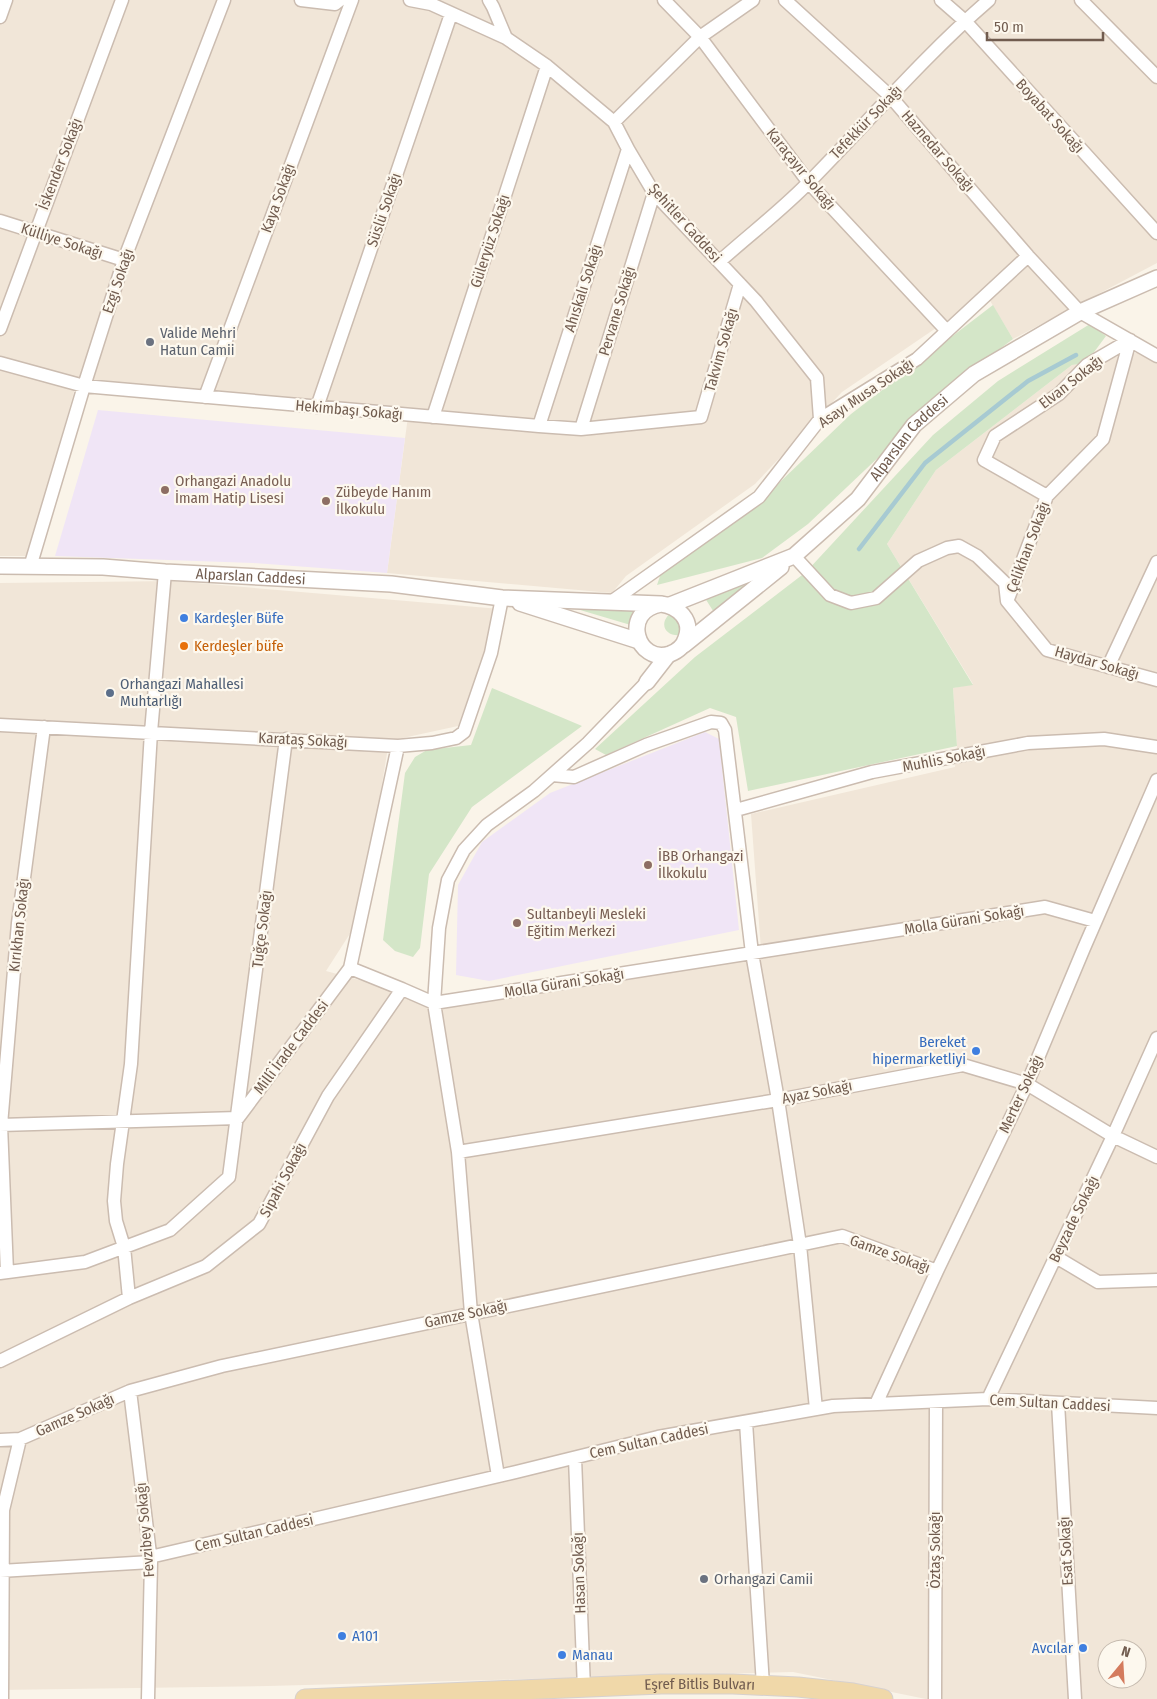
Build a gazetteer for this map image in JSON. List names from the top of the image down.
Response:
{
  "streets": {
    "main road": ["Eşref Bitlis Bulvarı"],
    "street": [
      "Boyabat Sokağı",
      "Tefekkür Sokağı",
      "Haznedar Sokağı",
      "İskender Sokağı",
      "Karaçayır Sokağı",
      "Kaya Sokağı",
      "Süslü Sokağı",
      "Şehitler Caddesi",
      "Külliye Sokağı",
      "Güleryüz Sokağı",
      "Ezgi Sokağı",
      "Ahıskalı Sokağı",
      "Pervane Sokağı",
      "Takvim Sokağı",
      "Elvan Sokağı",
      "Asayı Musa Sokağı",
      "Hekimbaşı Sokağı",
      "Alparslan Caddesi",
      "Çelikhan Sokağı",
      "Haydar Sokağı",
      "Karataş Sokağı",
      "Muhlis Sokağı",
      "Molla Gürani Sokağı",
      "Kırıkhan Sokağı",
      "Tuğçe Sokağı",
      "Millî İrade Caddesi",
      "Ayaz Sokağı",
      "Merter Sokağı",
      "Sipahi Sokağı",
      "Beyzade Sokağı",
      "Gamze Sokağı",
      "Cem Sultan Caddesi",
      "Fevzibey Sokağı",
      "Öztaş Sokağı",
      "Esat Sokağı",
      "Hasan Sokağı"
    ]
  },
  "crossings": [
    ["Boyabat Sokağı", "Tefekkür Sokağı"],
    ["Tefekkür Sokağı", "Haznedar Sokağı"],
    ["Tefekkür Sokağı", "Karaçayır Sokağı"],
    ["Tefekkür Sokağı", "Şehitler Caddesi"],
    ["Haznedar Sokağı", "Elvan Sokağı"],
    ["Haznedar Sokağı", "Asayı Musa Sokağı"],
    ["Haznedar Sokağı", "Alparslan Caddesi"],
    ["Haznedar Sokağı", "Çelikhan Sokağı"],
    ["İskender Sokağı", "Külliye Sokağı"],
    ["Karaçayır Sokağı", "Asayı Musa Sokağı"],
    ["Kaya Sokağı", "Hekimbaşı Sokağı"],
    ["Süslü Sokağı", "Şehitler Caddesi"],
    ["Süslü Sokağı", "Hekimbaşı Sokağı"],
    ["Şehitler Caddesi", "Güleryüz Sokağı"],
    ["Şehitler Caddesi", "Ahıskalı Sokağı"],
    ["Şehitler Caddesi", "Pervane Sokağı"],
    ["Şehitler Caddesi", "Takvim Sokağı"],
    ["Şehitler Caddesi", "Asayı Musa Sokağı"],
    ["Külliye Sokağı", "Ezgi Sokağı"],
    ["Güleryüz Sokağı", "Hekimbaşı Sokağı"],
    ["Ezgi Sokağı", "Hekimbaşı Sokağı"],
    ["Ezgi Sokağı", "Alparslan Caddesi"],
    ["Ahıskalı Sokağı", "Hekimbaşı Sokağı"],
    ["Pervane Sokağı", "Hekimbaşı Sokağı"],
    ["Takvim Sokağı", "Hekimbaşı Sokağı"],
    ["Elvan Sokağı", "Çelikhan Sokağı"],
    ["Alparslan Caddesi", "Haydar Sokağı"],
    ["Alparslan Caddesi", "Karataş Sokağı"],
    ["Çelikhan Sokağı", "Haydar Sokağı"],
    ["Karataş Sokağı", "Kırıkhan Sokağı"],
    ["Karataş Sokağı", "Tuğçe Sokağı"],
    ["Karataş Sokağı", "Millî İrade Caddesi"],
    ["Molla Gürani Sokağı", "Merter Sokağı"],
    ["Kırıkhan Sokağı", "Tuğçe Sokağı"],
    ["Tuğçe Sokağı", "Millî İrade Caddesi"],
    ["Ayaz Sokağı", "Merter Sokağı"],
    ["Ayaz Sokağı", "Beyzade Sokağı"],
    ["Merter Sokağı", "Gamze Sokağı"],
    ["Merter Sokağı", "Cem Sultan Caddesi"],
    ["Beyzade Sokağı", "Cem Sultan Caddesi"],
    ["Gamze Sokağı", "Fevzibey Sokağı"],
    ["Cem Sultan Caddesi", "Fevzibey Sokağı"],
    ["Cem Sultan Caddesi", "Öztaş Sokağı"],
    ["Cem Sultan Caddesi", "Esat Sokağı"],
    ["Cem Sultan Caddesi", "Hasan Sokağı"],
    ["Hasan Sokağı", "Eşref Bitlis Bulvarı"]
  ],
  "places": [
    "Valide Mehri Hatun Camii",
    "Orhangazi Anadolu İmam Hatip Lisesi",
    "Zübeyde Hanım İlkokulu",
    "Kardeşler Büfe",
    "Kerdeşler büfe",
    "Orhangazi Mahallesi Muhtarlığı",
    "İBB Orhangazi İlkokulu",
    "Sultanbeyli Mesleki Eğitim Merkezi",
    "Bereket hipermarketliyi",
    "Orhangazi Camii",
    "A101",
    "Avcılar",
    "Manau"
  ],
  "scale_bar": "50 m",
  "north": "top"
}
